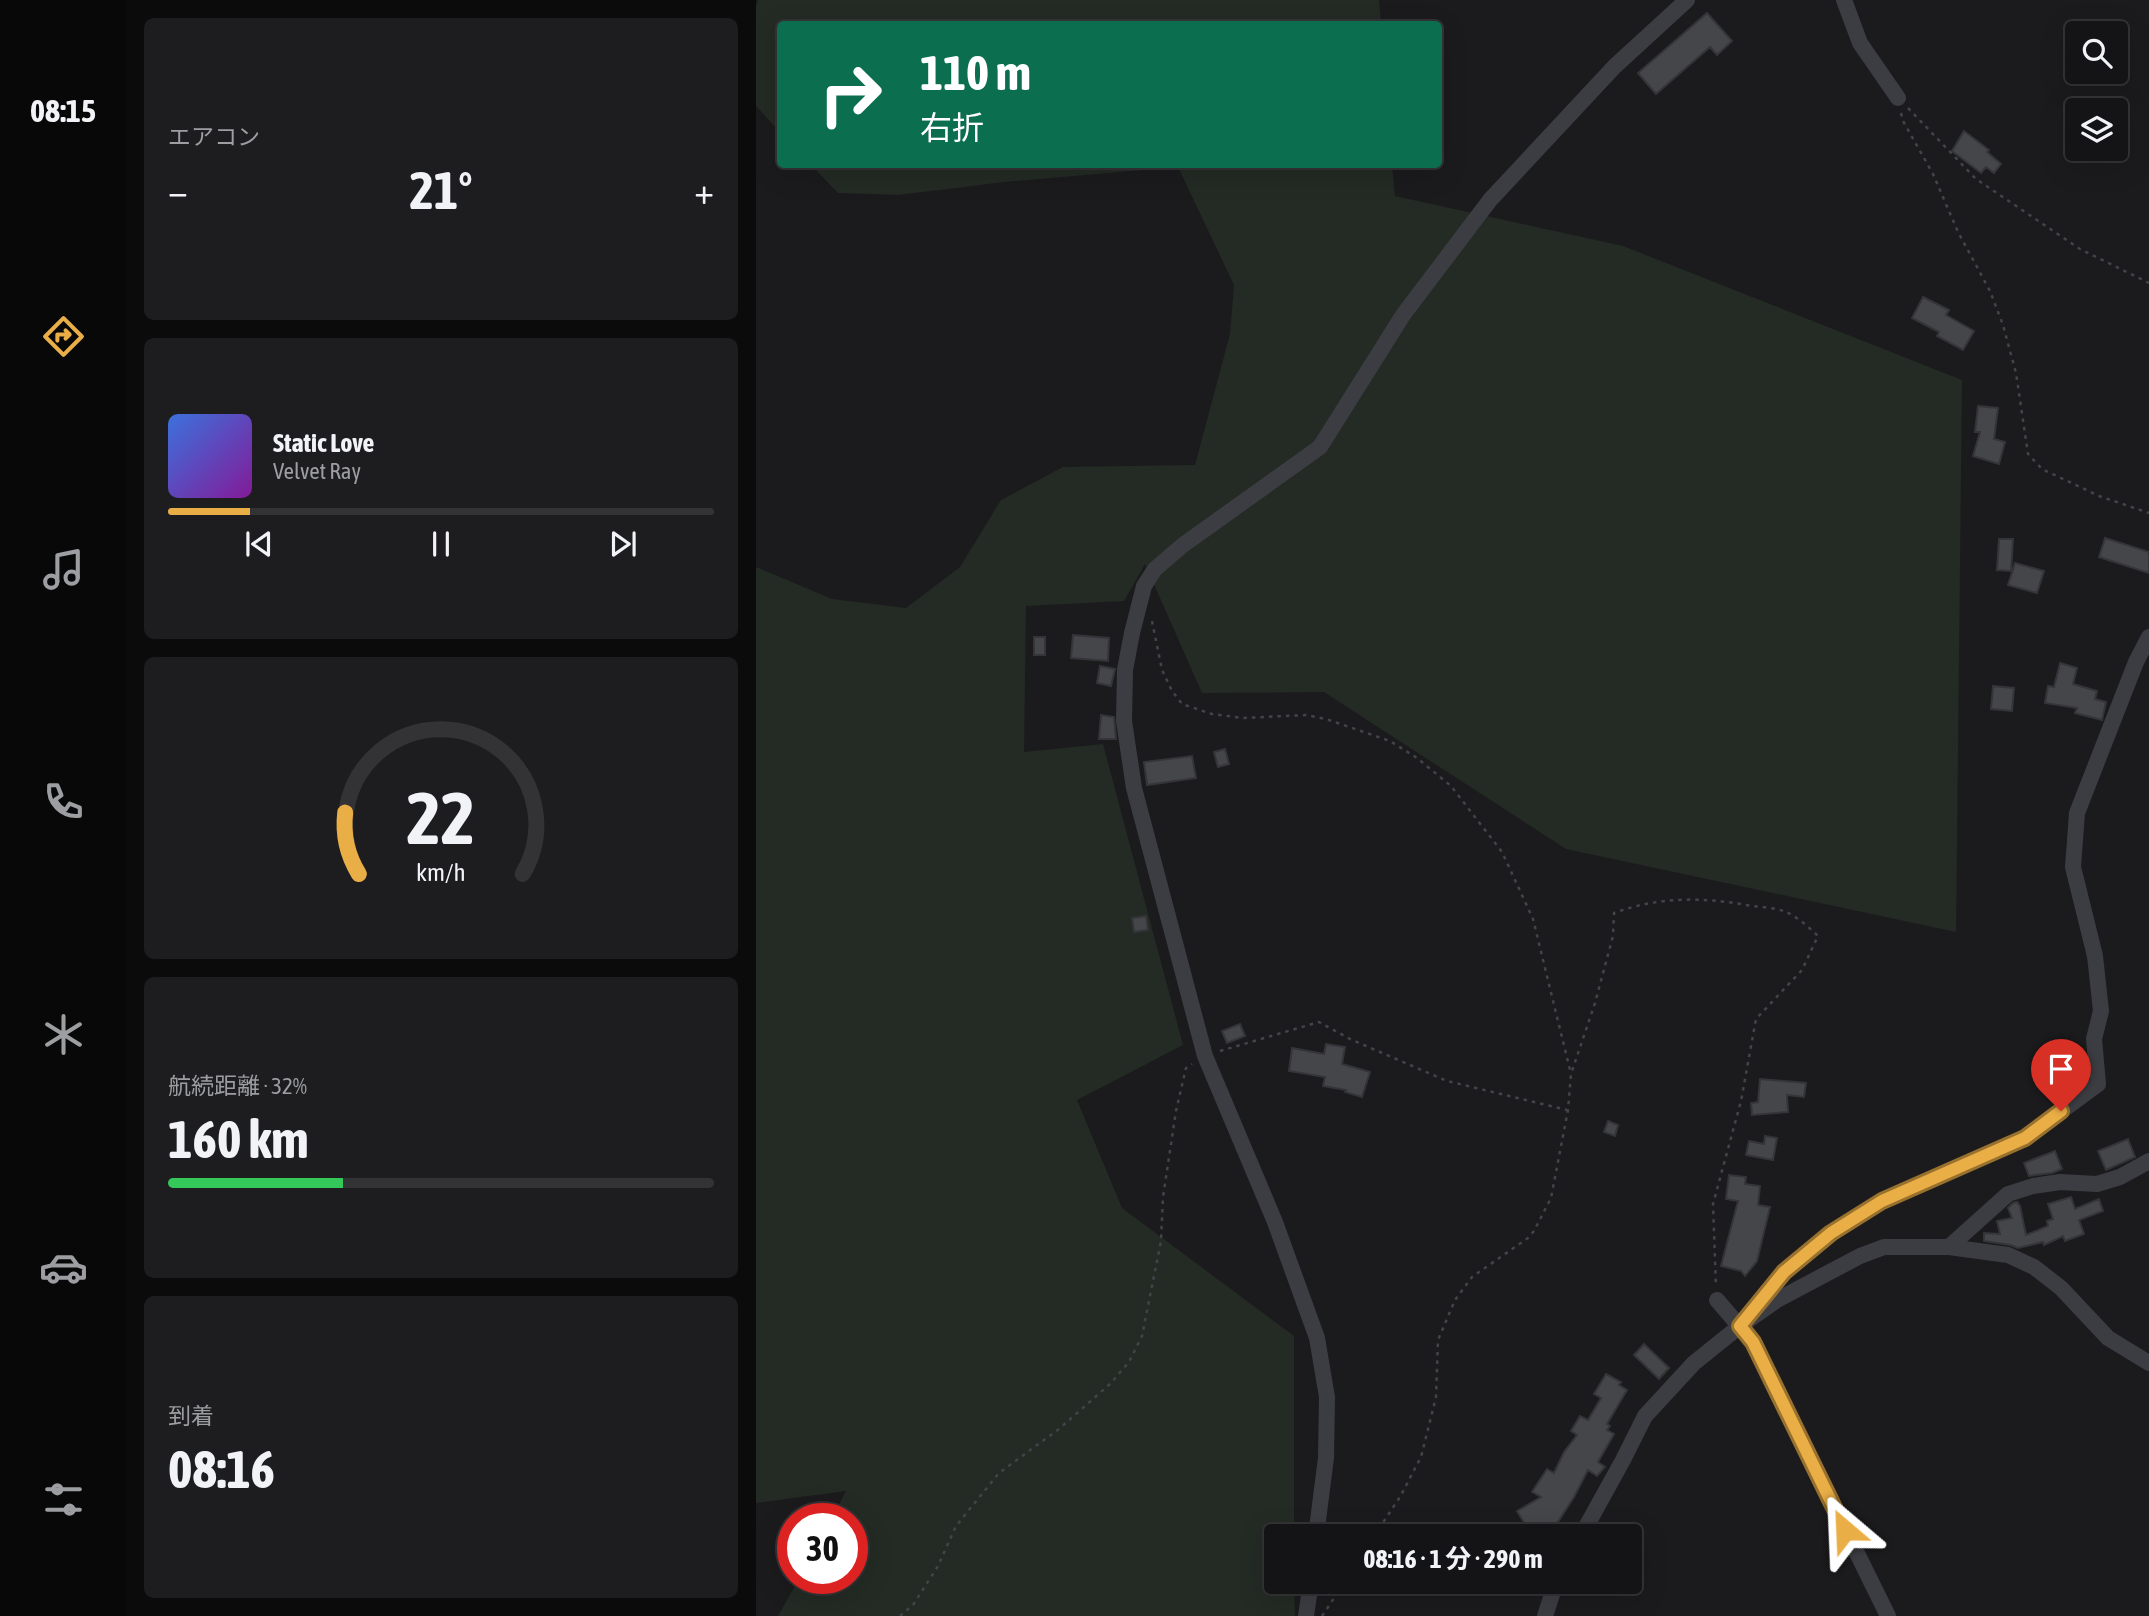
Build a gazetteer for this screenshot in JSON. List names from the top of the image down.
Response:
{
  "page": {
    "tabs": "08:15",
    "tile": [
      "エアコン",
      ["航続距離 · 32%", "160 km"],
      ["到着", "08:16"]
    ],
    "turn": ["110 m", "右折"],
    "heat": ["−", "21°", "+"],
    "song": ["Static Love", "Velvet Ray"],
    "limit": "30",
    "trip": "08:16 · 1 分 · 290 m",
    "gauge": ["22", "km/h"]
  }
}
